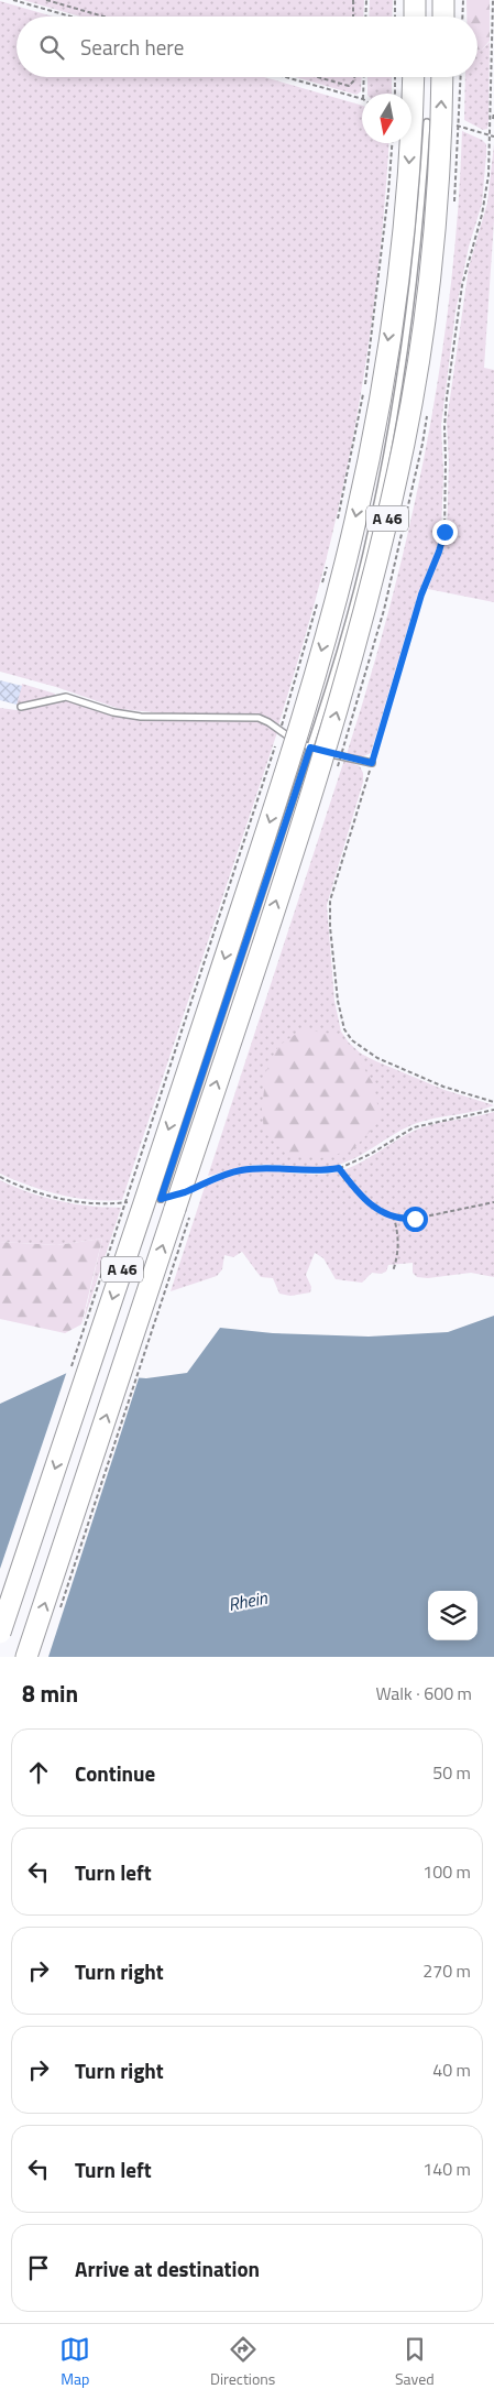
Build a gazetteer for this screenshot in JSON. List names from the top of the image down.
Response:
{
  "streets": {
    "highway": ["A 46"]
  },
  "water": ["Rhein"],
  "north": "bottom",
  "page": {
    "search": "Search here",
    "heading": ["8 min", "Walk · 600 m"],
    "list": [
      ["Continue", "50 m"],
      ["Turn left", "100 m"],
      ["Turn right", "270 m"],
      ["Turn right", "40 m"],
      ["Turn left", "140 m"],
      "Arrive at destination"
    ],
    "nav": ["Map", "Directions", "Saved"]
  }
}
